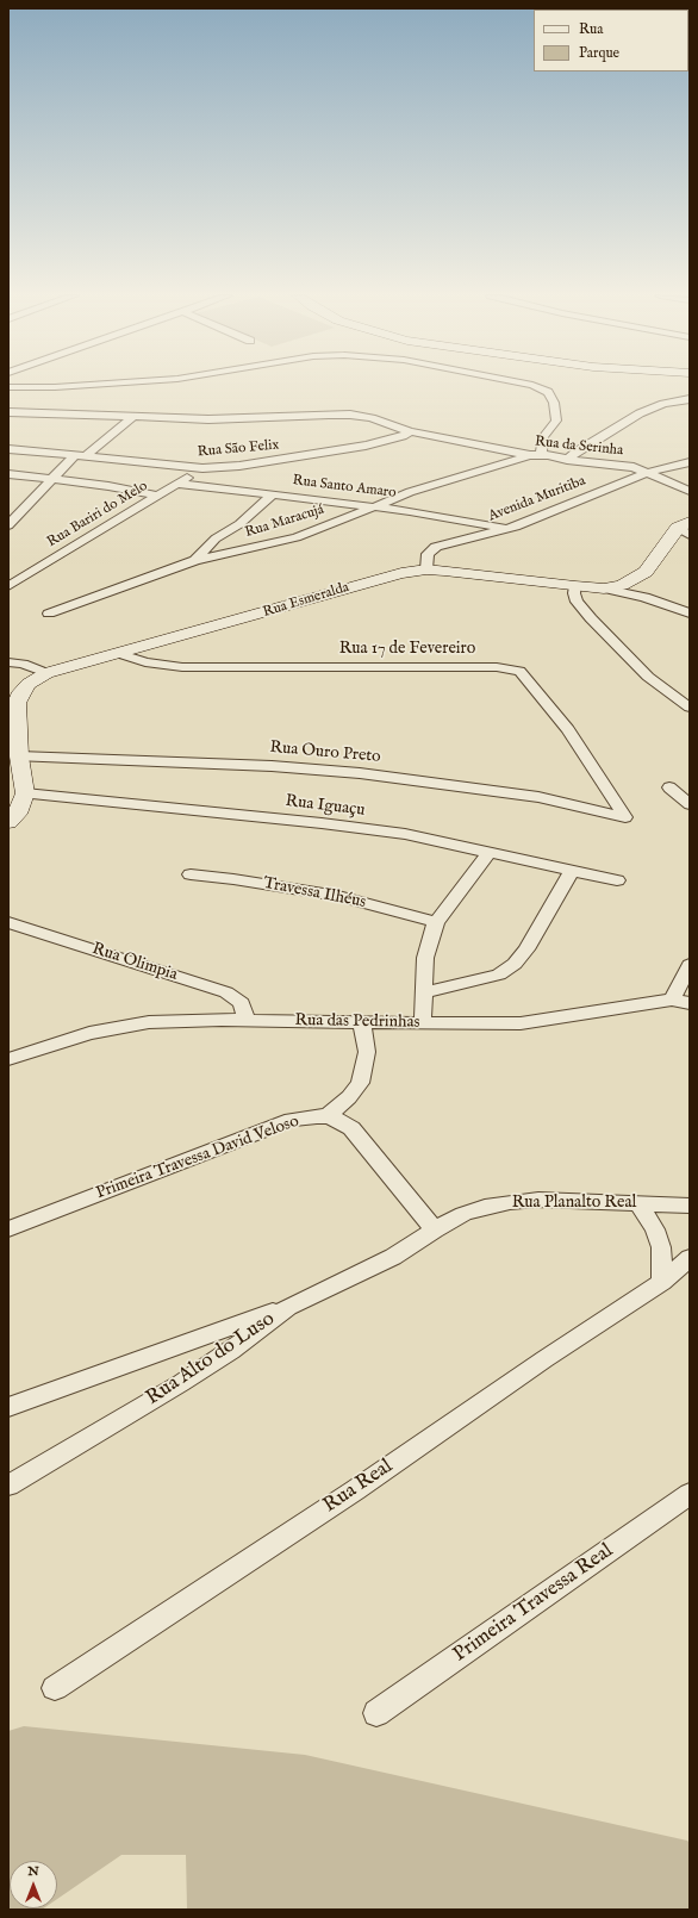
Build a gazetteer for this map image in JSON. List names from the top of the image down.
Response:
{
  "streets": {
    "main road": ["Rua Esmeralda"],
    "street": [
      "Rua da Serinha",
      "Rua São Felix",
      "Rua Santo Amaro",
      "Avenida Muritiba",
      "Rua Bariri do Melo",
      "Rua Maracujá",
      "Rua 17 de Fevereiro",
      "Rua Ouro Preto",
      "Rua Iguaçu",
      "Travessa Ilhéus",
      "Rua Olimpia",
      "Rua das Pedrinhas",
      "Primeira Travessa David Veloso",
      "Rua Planalto Real",
      "Rua Alto do Luso",
      "Rua Real",
      "Primeira Travessa Real"
    ]
  },
  "crossings": [
    ["Rua da Serinha", "Rua São Felix"],
    ["Rua da Serinha", "Avenida Muritiba"],
    ["Rua da Serinha", "Rua Maracujá"],
    ["Rua São Felix", "Rua Bariri do Melo"],
    ["Rua Santo Amaro", "Avenida Muritiba"],
    ["Rua Santo Amaro", "Rua Bariri do Melo"],
    ["Rua Santo Amaro", "Rua Maracujá"],
    ["Avenida Muritiba", "Rua Esmeralda"],
    ["Rua Esmeralda", "Rua 17 de Fevereiro"],
    ["Rua Esmeralda", "Rua Ouro Preto"],
    ["Rua 17 de Fevereiro", "Rua Ouro Preto"],
    ["Rua Olimpia", "Rua das Pedrinhas"],
    ["Primeira Travessa David Veloso", "Rua Planalto Real"],
    ["Primeira Travessa David Veloso", "Rua Alto do Luso"],
    ["Rua Planalto Real", "Rua Alto do Luso"]
  ],
  "legend": ["Rua", "Parque"],
  "north": "top"
}
